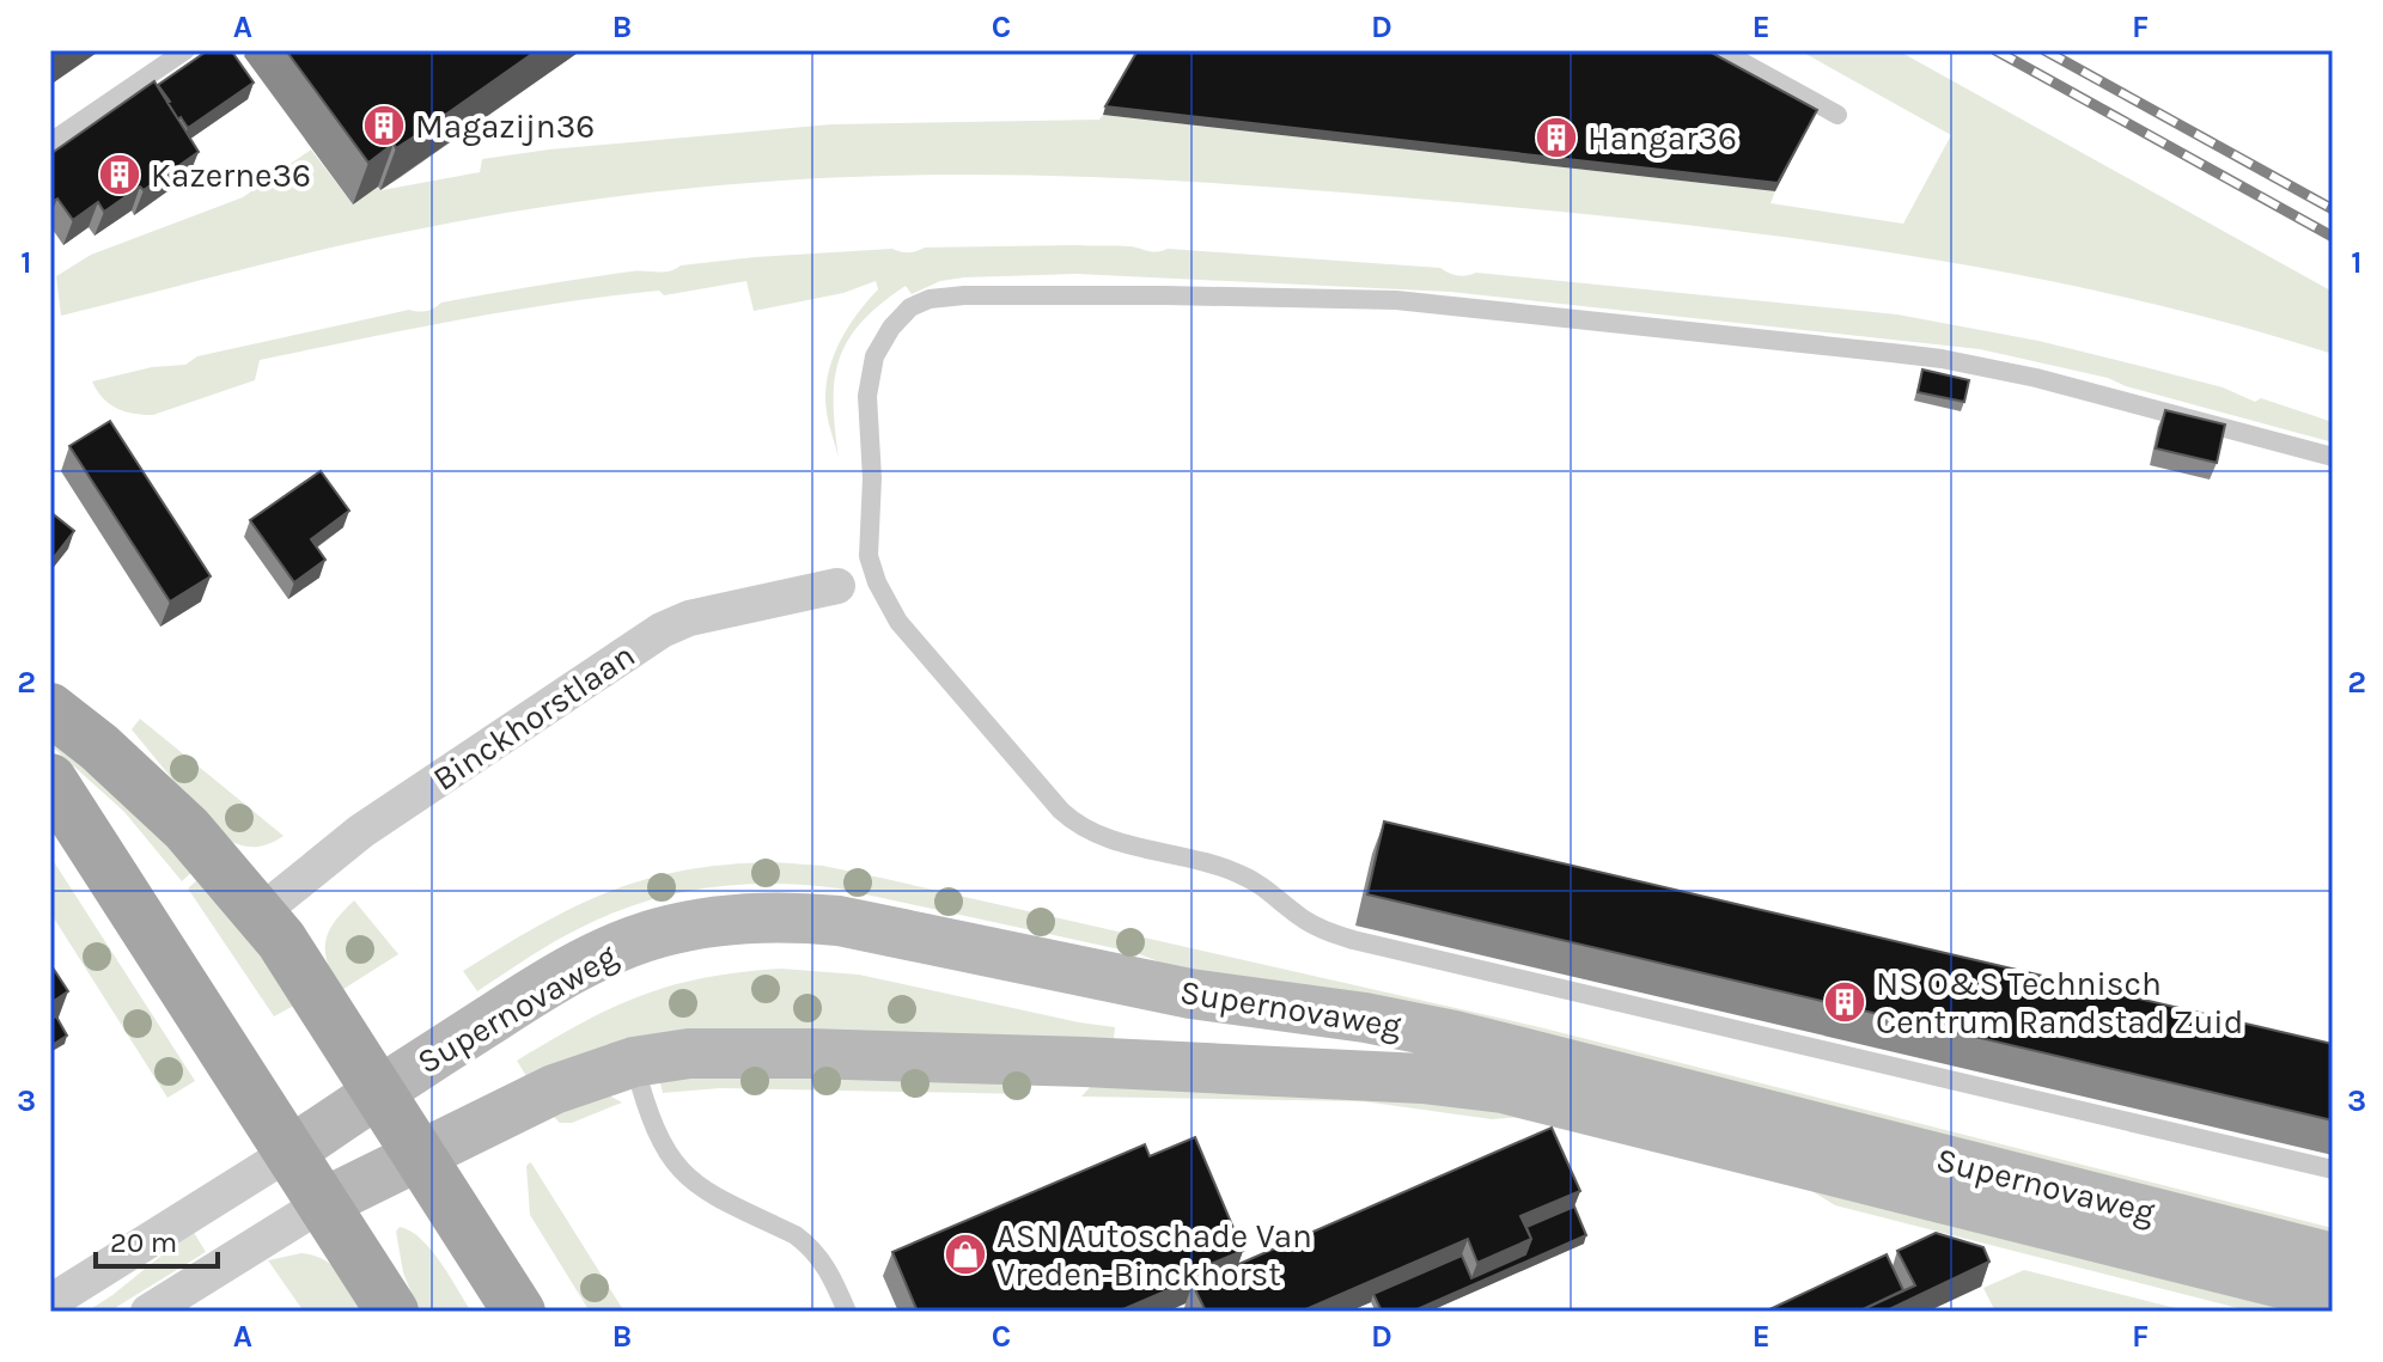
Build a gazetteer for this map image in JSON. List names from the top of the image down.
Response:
{
  "streets": {
    "main road": ["Supernovaweg"],
    "street": ["Binckhorstlaan"]
  },
  "places": {
    "building": [
      "Magazijn36",
      "Hangar36",
      "Kazerne36",
      "NS O&S Technisch Centrum Randstad Zuid"
    ],
    "shop": ["ASN Autoschade Van Vreden-Binckhorst"]
  },
  "scale_bar": "20 m",
  "grid": {
    "columns": [
      "A",
      "B",
      "C",
      "D",
      "E",
      "F"
    ],
    "rows": ["1", "2", "3"]
  }
}
